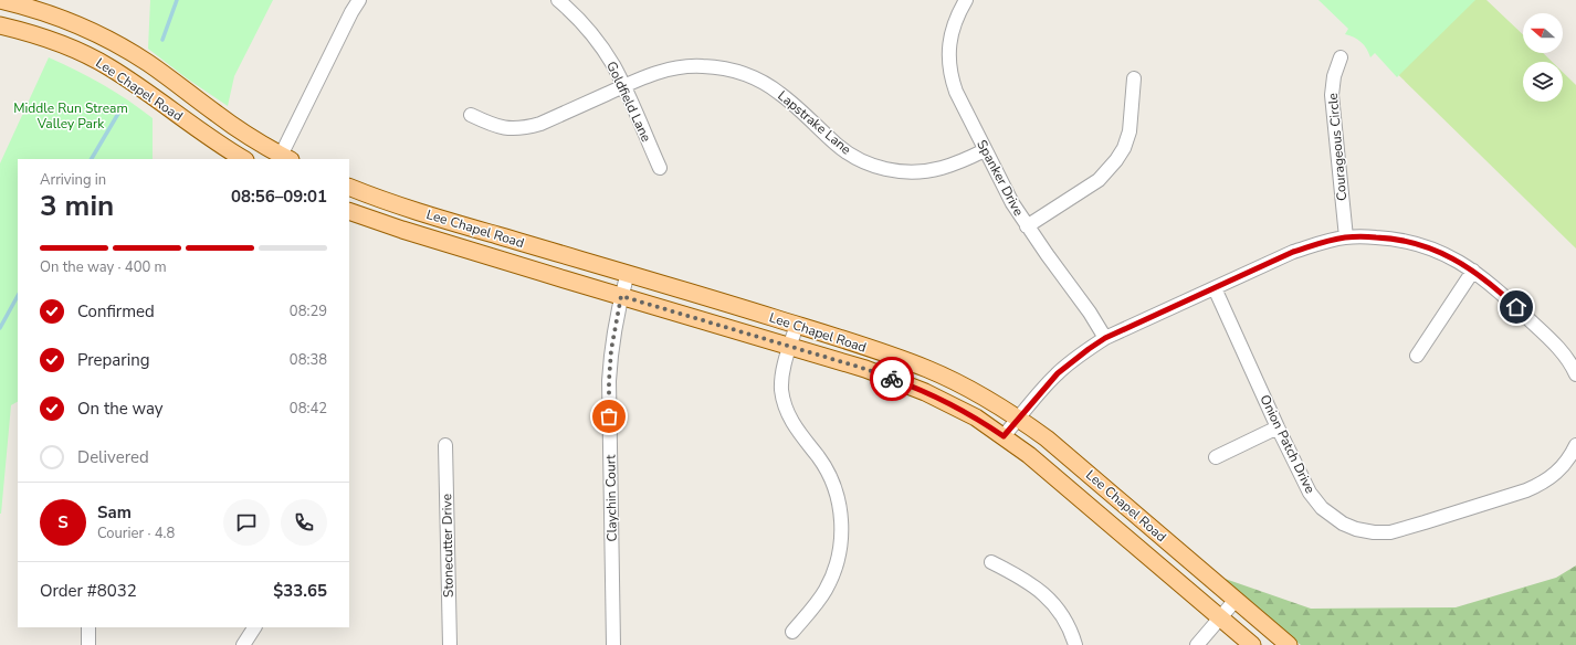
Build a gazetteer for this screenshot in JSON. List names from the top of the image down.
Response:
{
  "streets": {
    "main road": ["Lee Chapel Road"],
    "street": [
      "Goldfield Lane",
      "Lapstrake Lane",
      "Courageous Circle",
      "Spanker Drive",
      "Onion Patch Drive",
      "Claychin Court",
      "Stonecutter Drive"
    ]
  },
  "crossings": [
    ["Lee Chapel Road", "Claychin Court"],
    ["Goldfield Lane", "Lapstrake Lane"],
    ["Lapstrake Lane", "Spanker Drive"]
  ],
  "parks": ["Middle Run Stream Valley Park"],
  "north": "left",
  "page": {
    "heading": ["3 min", "Arriving in", "08:56–09:01"],
    "panel": [
      "Sam",
      "Courier · 4.8",
      "Order #8032",
      "$33.65"
    ],
    "bar": "On the way · 400 m",
    "list": [
      ["Confirmed", "08:29"],
      ["Preparing", "08:38"],
      ["On the way", "08:42"],
      "Delivered"
    ],
    "round": "S"
  }
}
